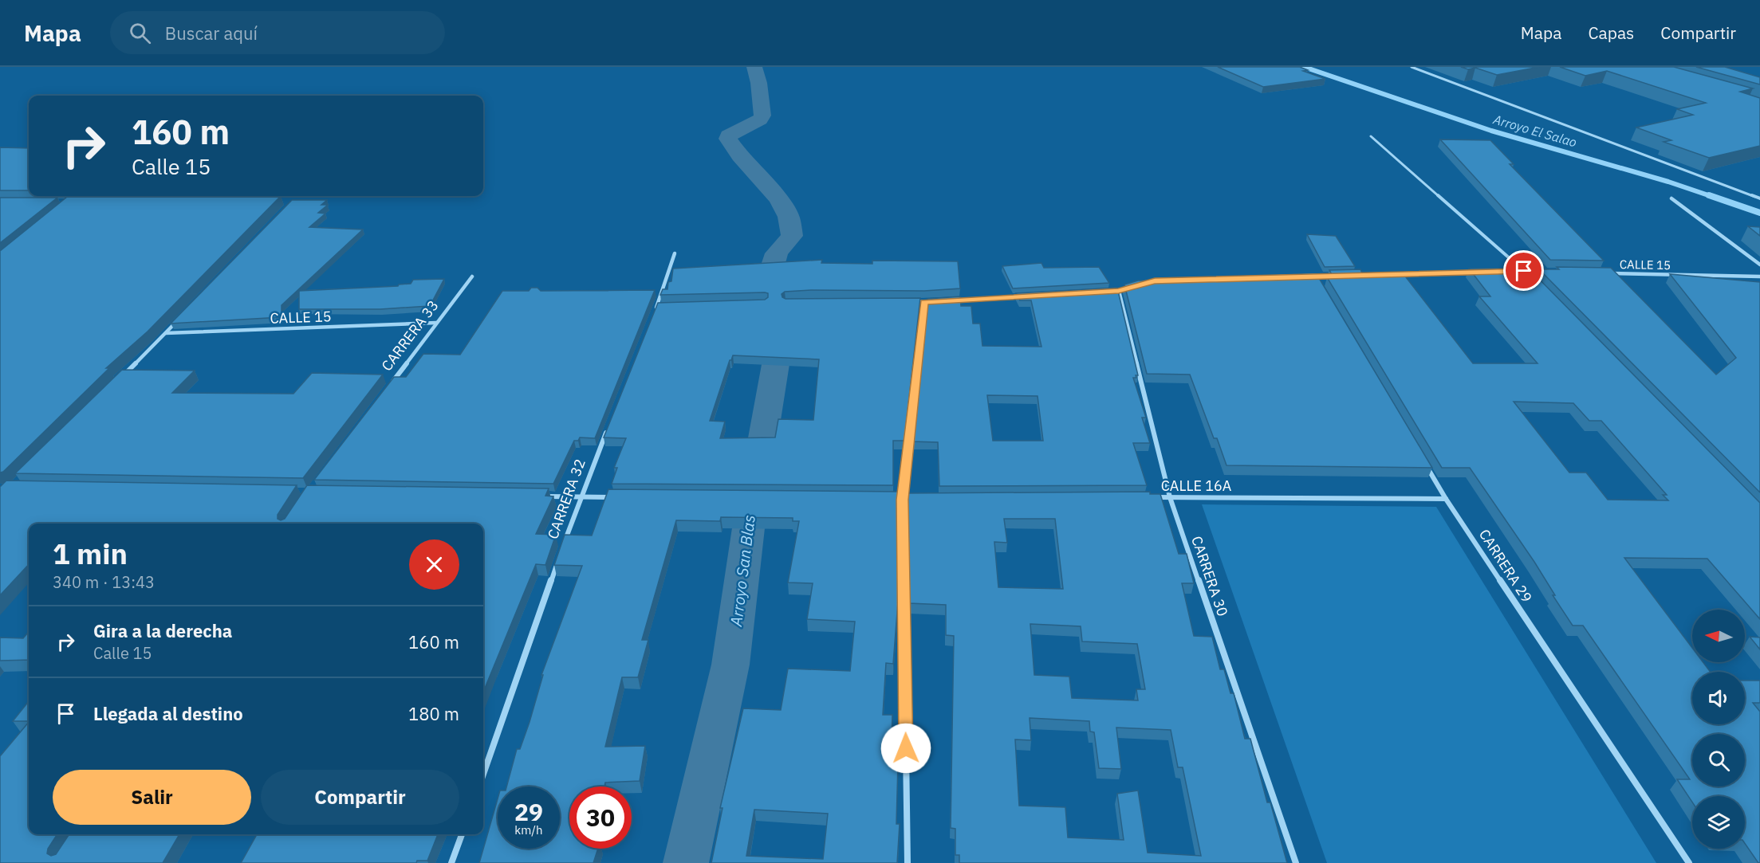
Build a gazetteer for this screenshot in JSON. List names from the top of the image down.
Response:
{
  "streets": {
    "street": [
      "CALLE 15",
      "CARRERA 33",
      "CALLE 16A",
      "CARRERA 32",
      "CARRERA 29",
      "CARRERA 30"
    ]
  },
  "crossings": [
    ["CALLE 15", "CARRERA 33"],
    ["CALLE 16A", "CARRERA 29"],
    ["CALLE 16A", "CARRERA 30"]
  ],
  "water": ["Arroyo El Salao", "Arroyo San Blas"],
  "north": "left",
  "page": {
    "header": "Mapa",
    "search": "Buscar aquí",
    "nav": ["Mapa", "Capas", "Compartir"],
    "turn": ["160 m", "Calle 15"],
    "heading": ["1 min", "340 m · 13:43"],
    "list": [
      {
        "name": "Gira a la derecha",
        "note": "Calle 15",
        "value": "160 m"
      },
      {
        "name": "Llegada al destino",
        "value": "180 m"
      }
    ],
    "buttons": ["Salir", "Compartir"],
    "speed": "29 km/h",
    "limit": "30"
  }
}
